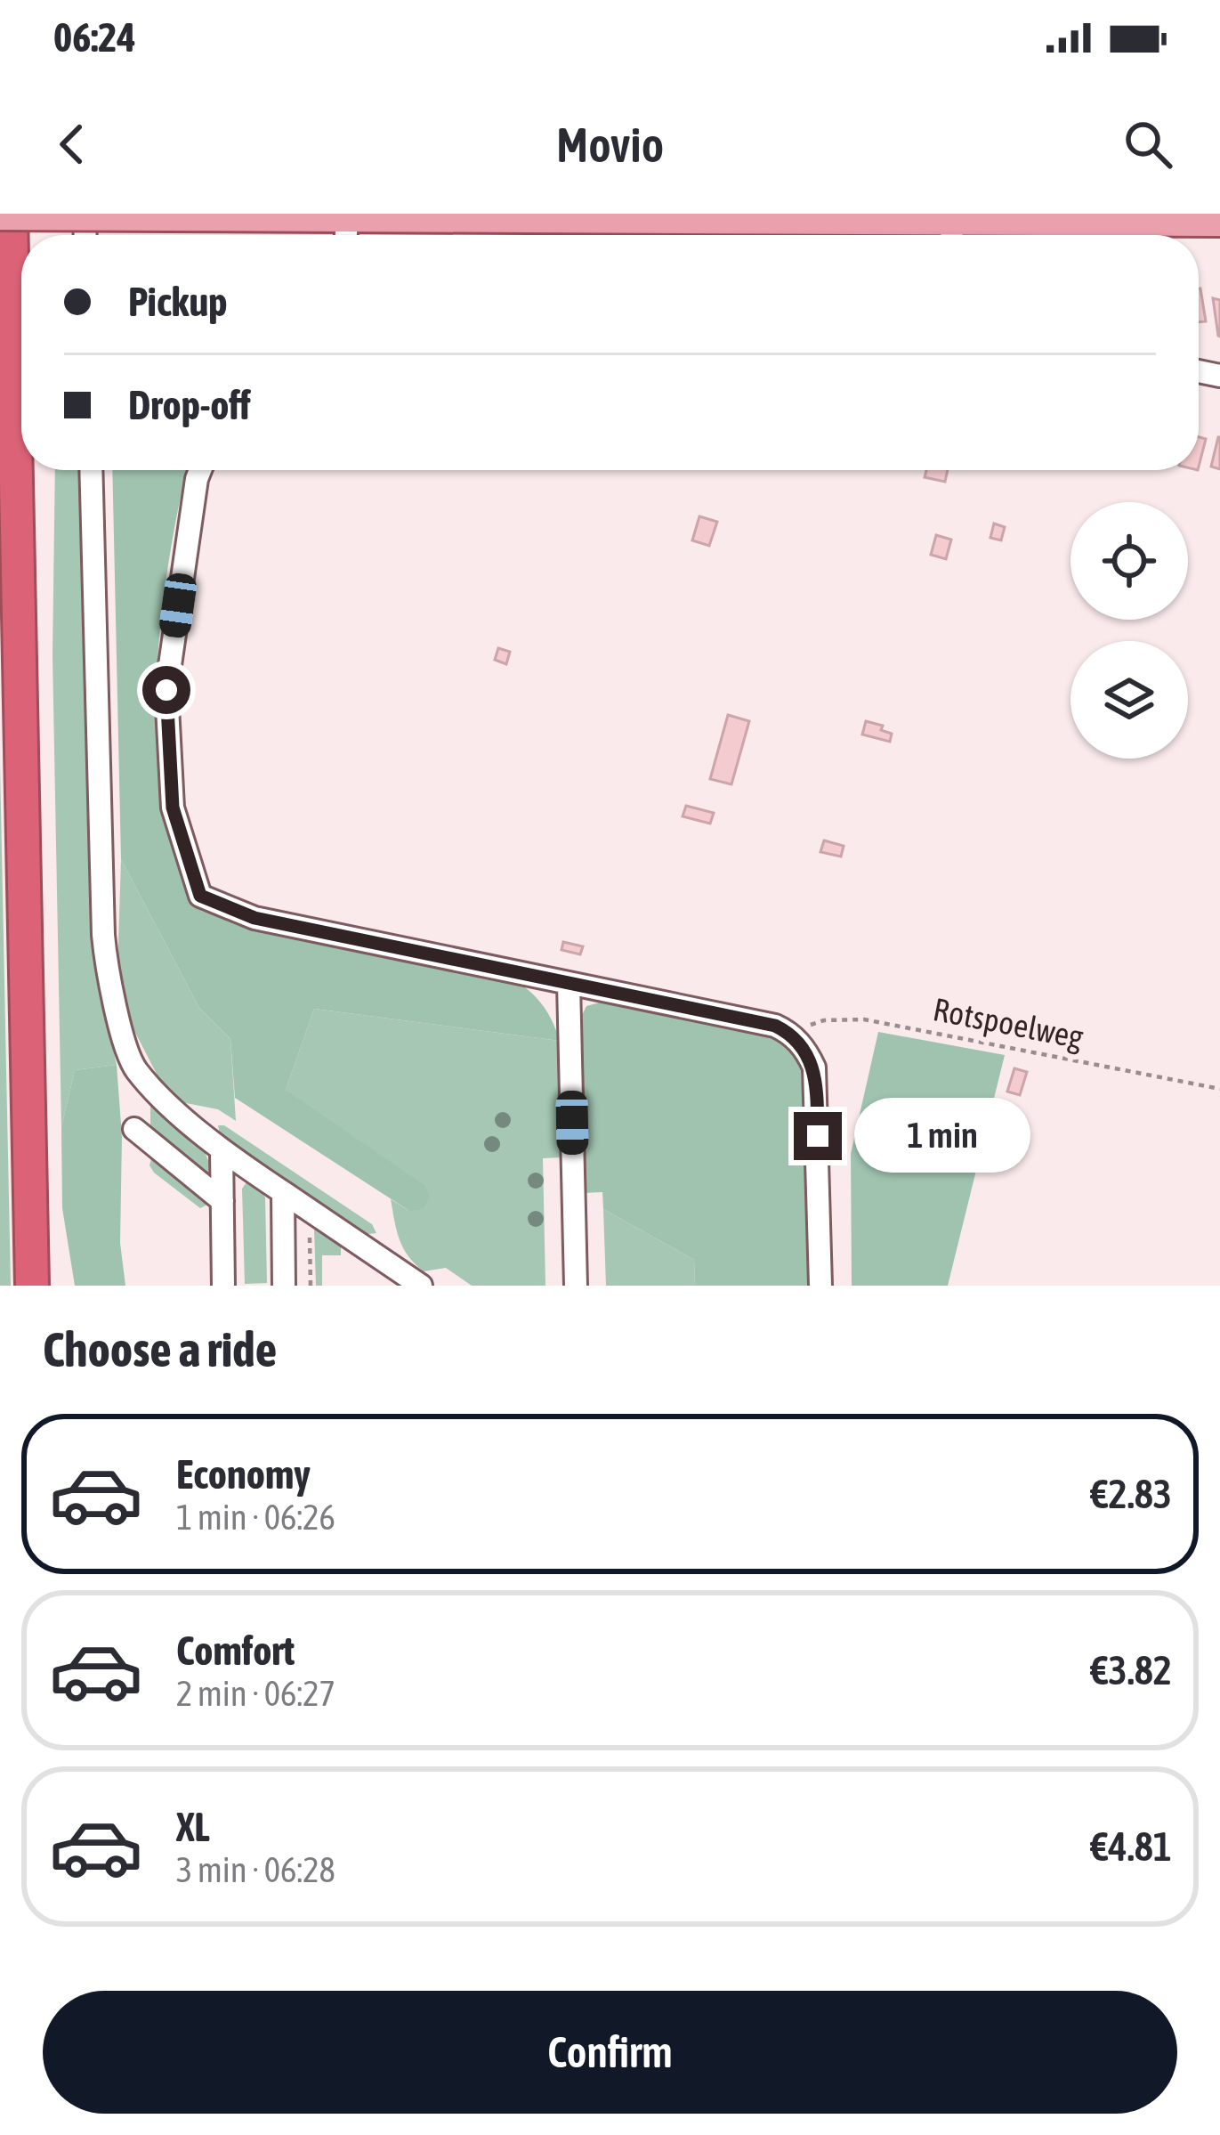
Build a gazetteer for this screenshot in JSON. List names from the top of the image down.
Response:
{
  "streets": {
    "path": ["Rotspoelweg"]
  },
  "page": {
    "status": "06:24",
    "header": "Movio",
    "banner": ["Pickup", "Drop-off"],
    "bubble": "1 min",
    "heading": "Choose a ride",
    "list": [
      {
        "name": "Economy",
        "note": "1 min · 06:26",
        "value": "€2.83"
      },
      {
        "name": "Comfort",
        "note": "2 min · 06:27",
        "value": "€3.82"
      },
      {
        "name": "XL",
        "note": "3 min · 06:28",
        "value": "€4.81"
      }
    ],
    "buttons": "Confirm"
  }
}
